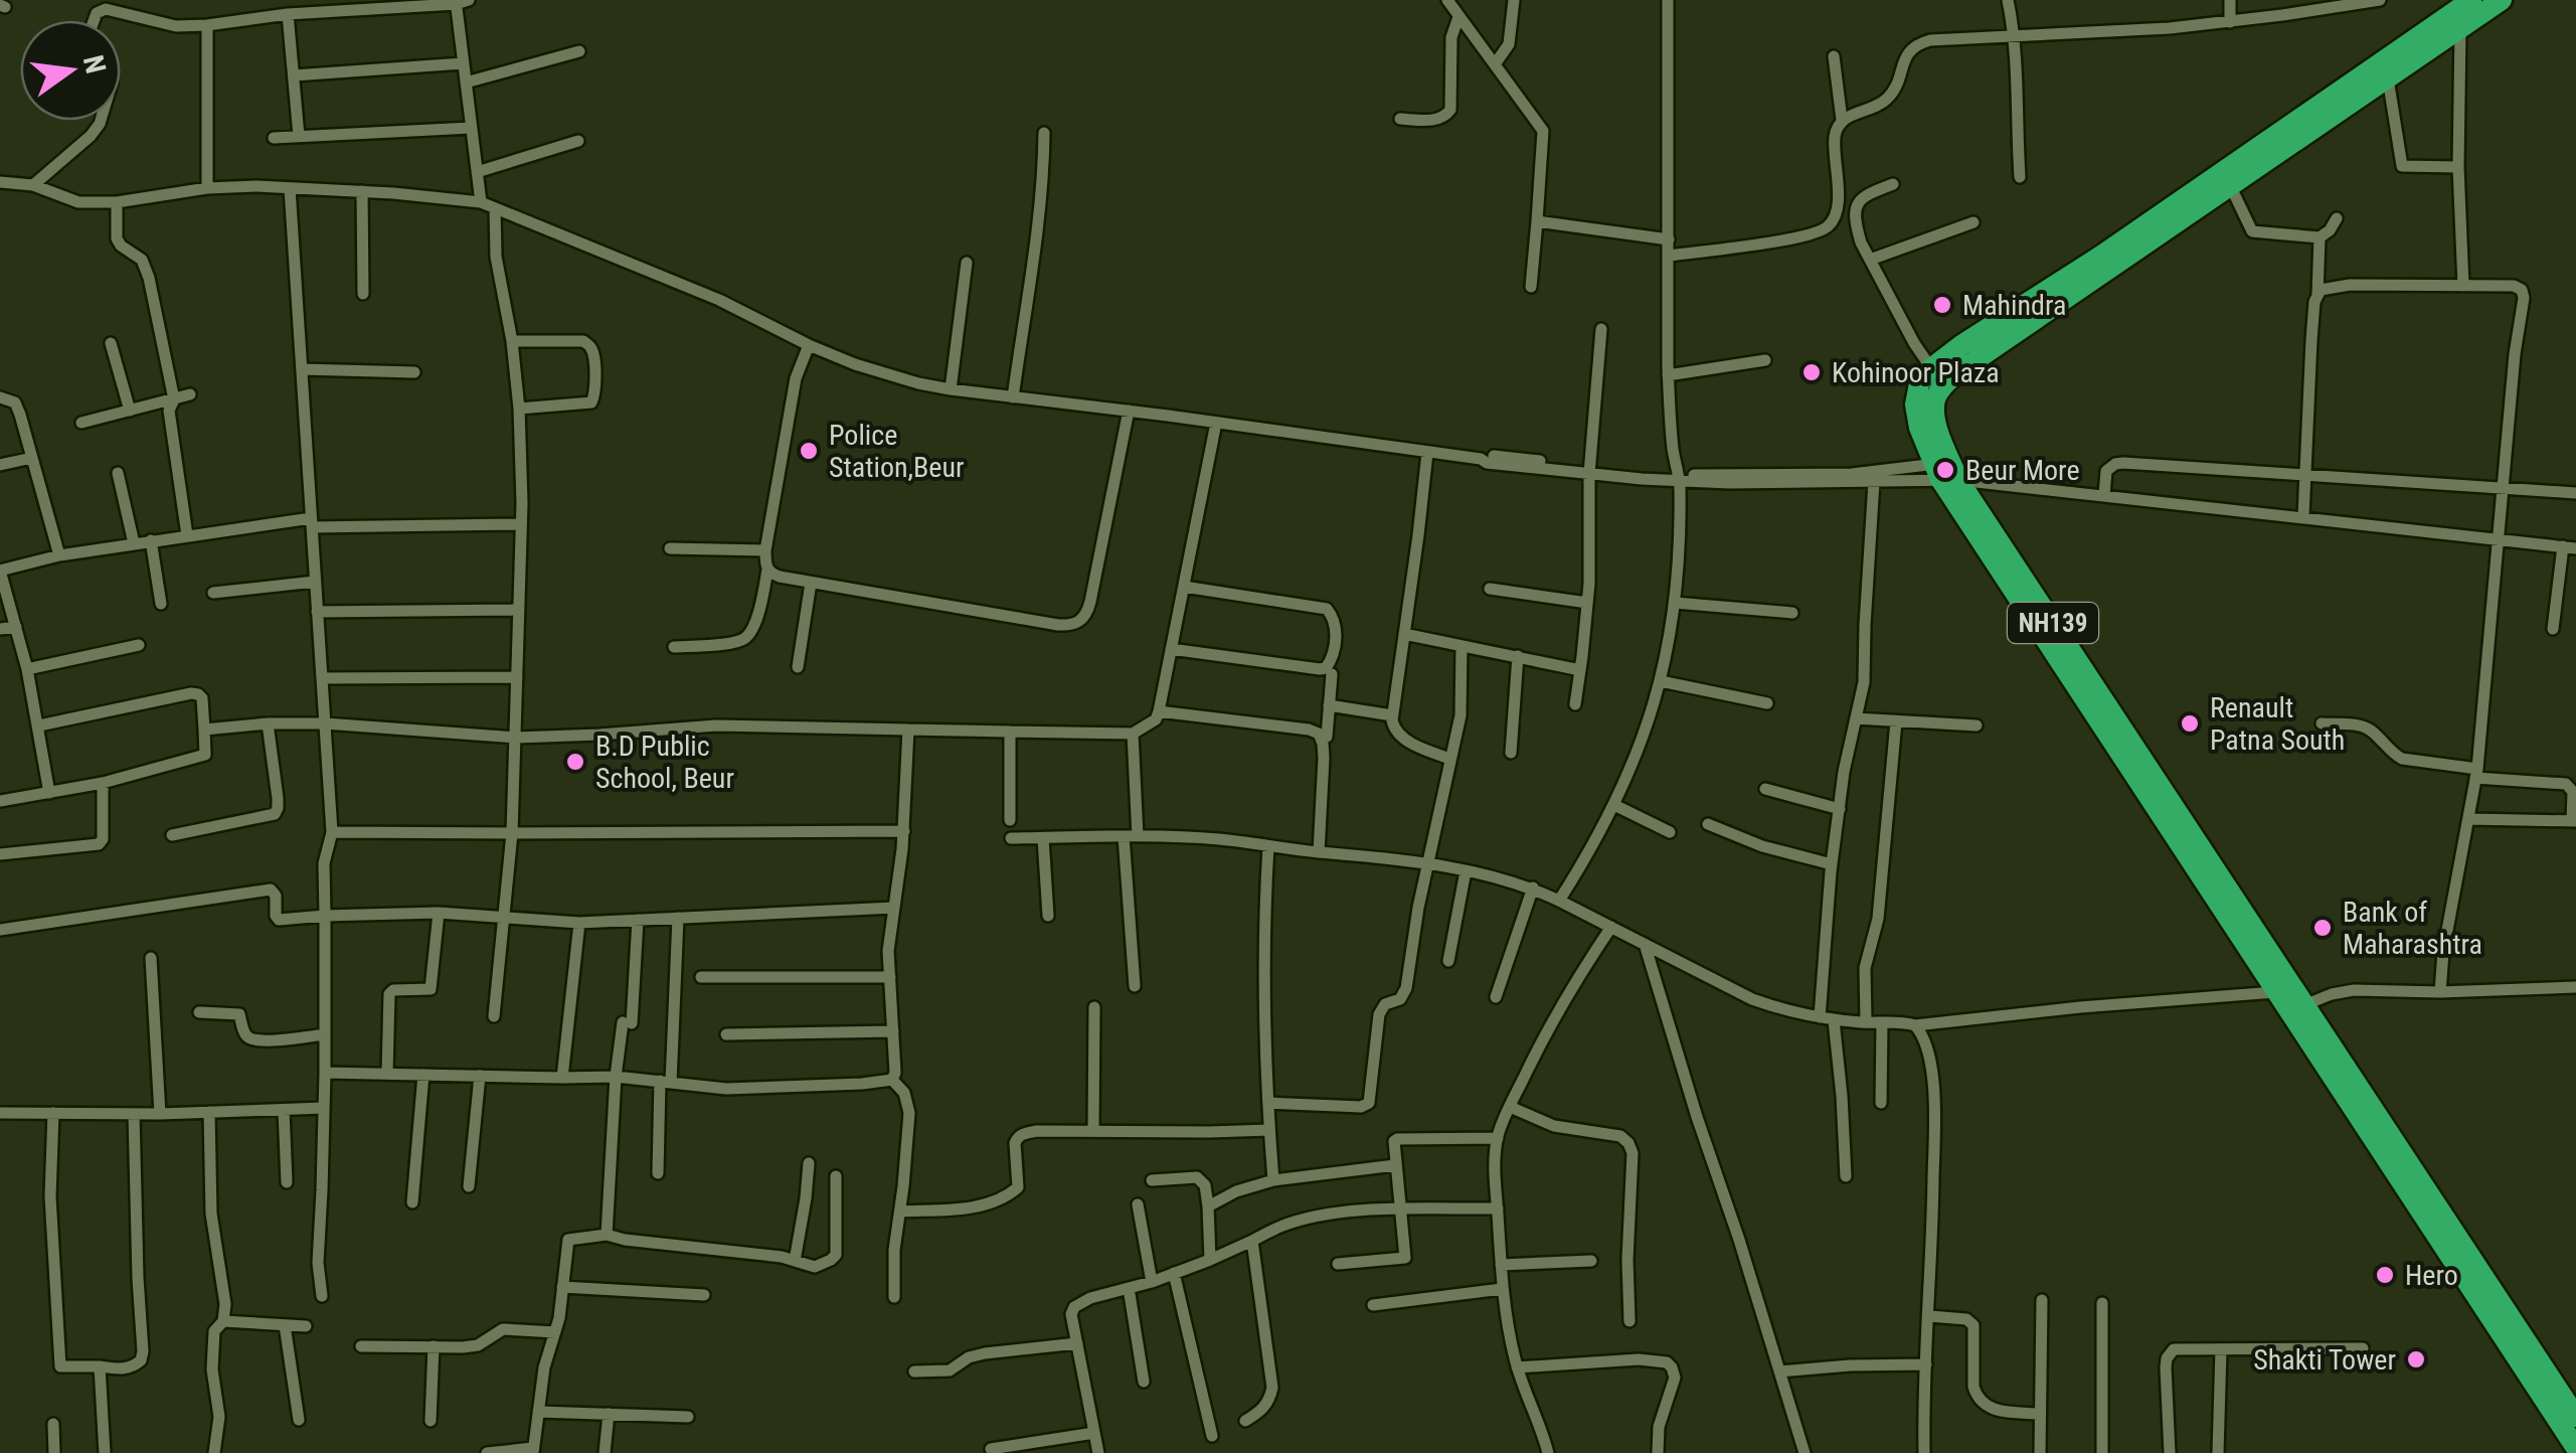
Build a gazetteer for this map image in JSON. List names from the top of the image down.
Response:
{
  "streets": {
    "highway": ["NH139"]
  },
  "places": [
    "Mahindra",
    "Kohinoor Plaza",
    "Police Station,Beur",
    "Beur More",
    "Renault Patna South",
    "B.D Public School, Beur",
    "Bank of Maharashtra",
    "Hero",
    "Shakti Tower"
  ],
  "north": "right"
}
